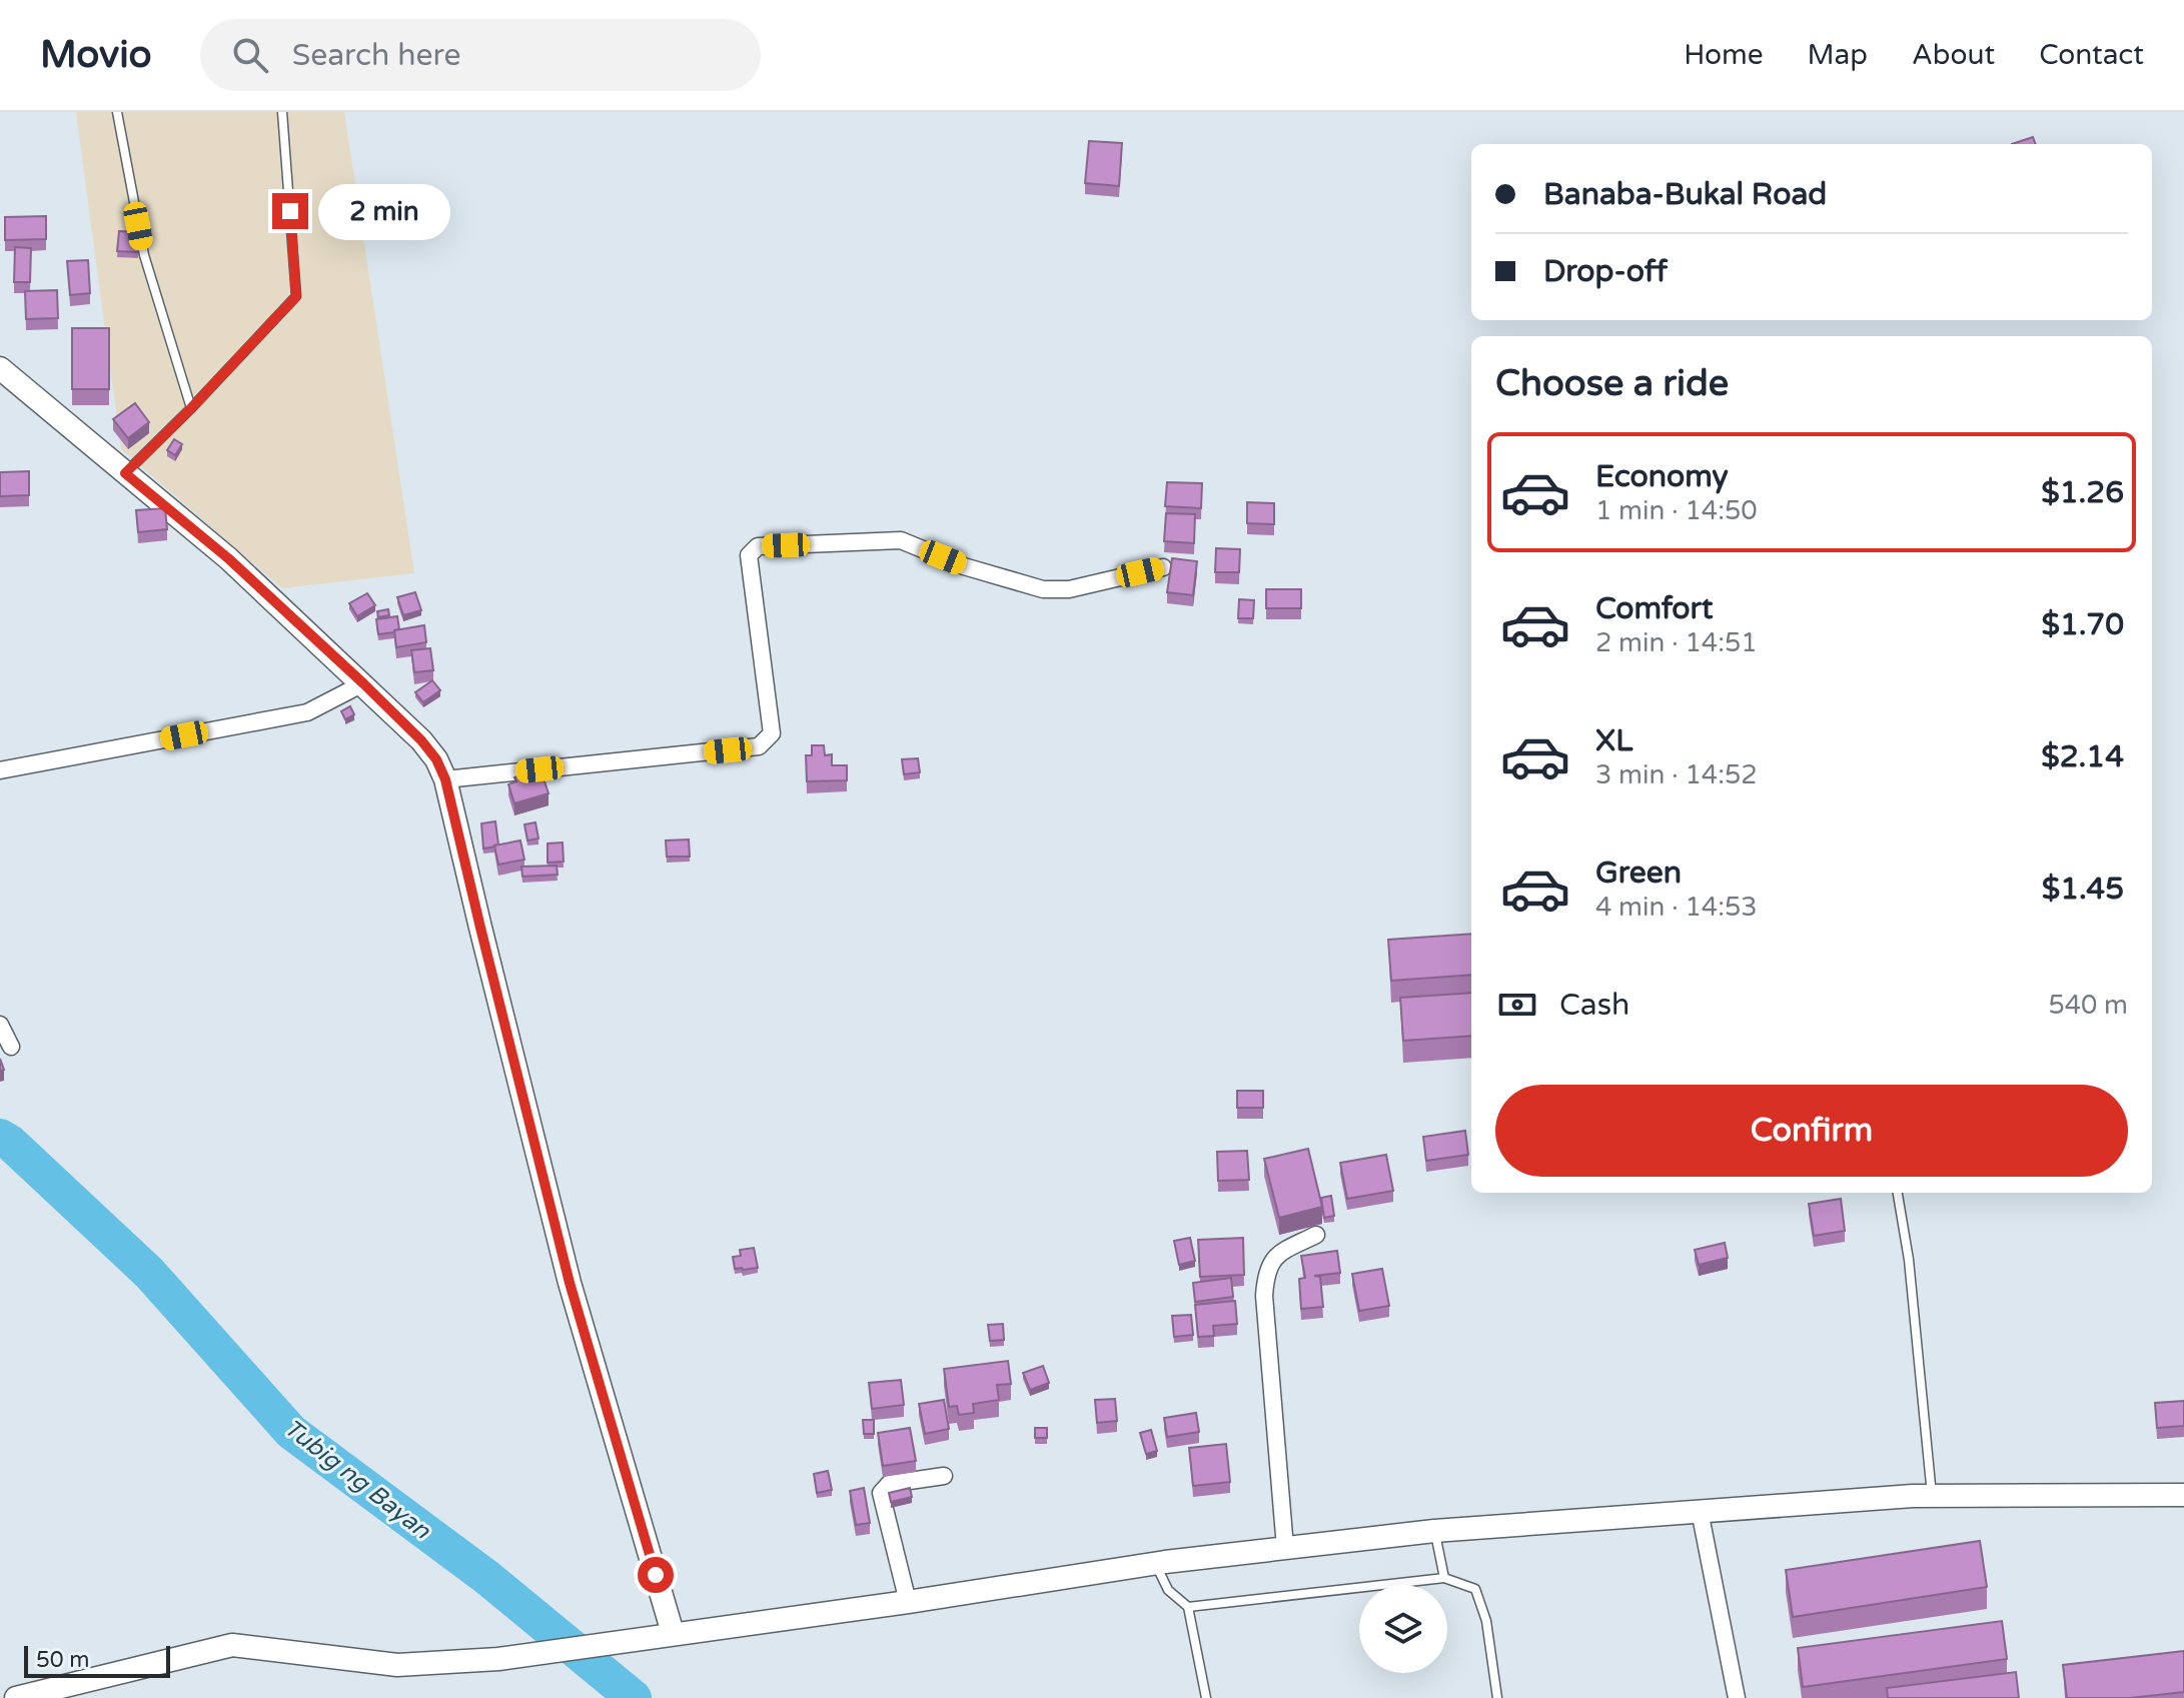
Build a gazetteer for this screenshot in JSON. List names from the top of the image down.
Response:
{
  "water": ["Tubig ng Bayan"],
  "scale_bar": "50 m",
  "page": {
    "header": "Movio",
    "search": "Search here",
    "nav": [
      "Home",
      "Map",
      "About",
      "Contact"
    ],
    "banner": ["Banaba-Bukal Road", "Drop-off"],
    "bubble": "2 min",
    "heading": "Choose a ride",
    "list": [
      {
        "name": "Economy",
        "note": "1 min · 14:50",
        "value": "$1.26"
      },
      {
        "name": "Comfort",
        "note": "2 min · 14:51",
        "value": "$1.70"
      },
      {
        "name": "XL",
        "note": "3 min · 14:52",
        "value": "$2.14"
      },
      {
        "name": "Green",
        "note": "4 min · 14:53",
        "value": "$1.45"
      }
    ],
    "pay": ["Cash", "540 m"],
    "buttons": "Confirm",
    "scale": "50 m"
  }
}
